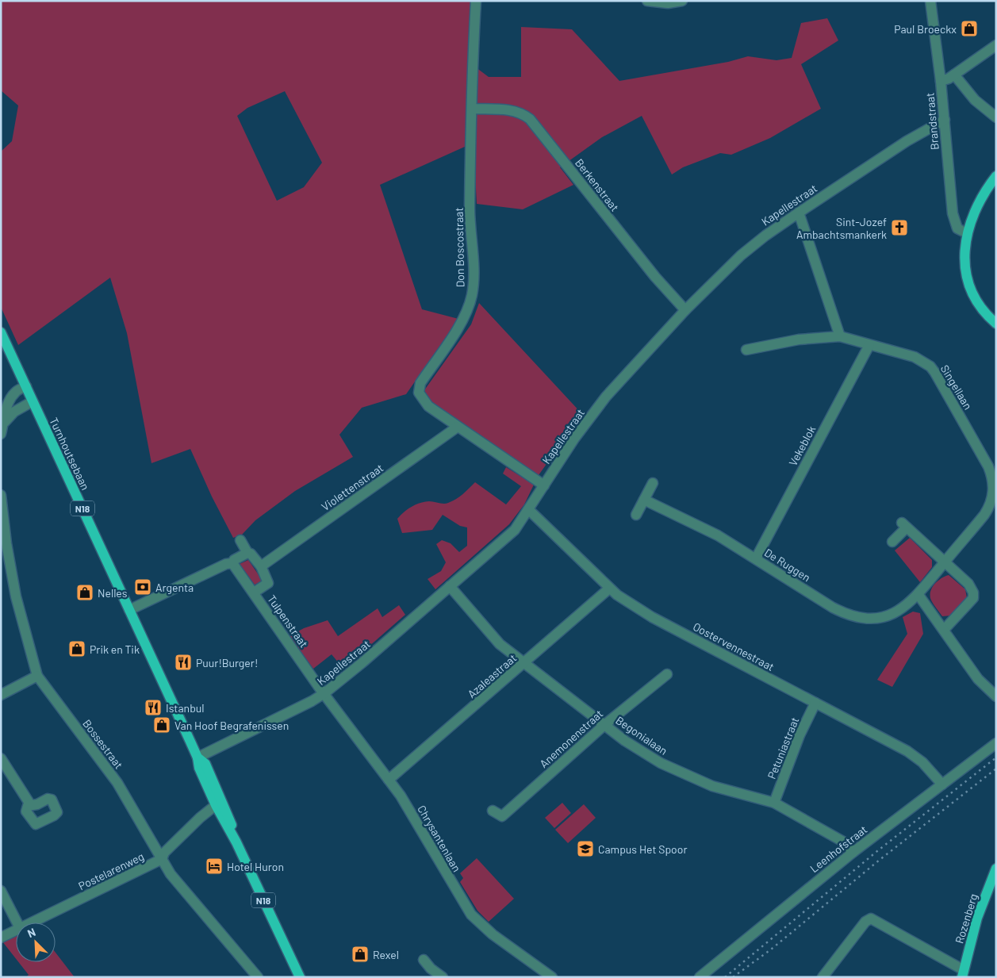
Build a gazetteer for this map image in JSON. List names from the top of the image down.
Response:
{
  "streets": {
    "main road": ["Turnhoutsebaan", "N18", "Rozenberg"],
    "street": [
      "Brandstraat",
      "Berkenstraat",
      "Kapellestraat",
      "Don Boscostraat",
      "Singellaan",
      "Vekeblok",
      "Violettenstraat",
      "De Ruggen",
      "Tulpenstraat",
      "Oostervennestraat",
      "Azaleastraat",
      "Begonialaan",
      "Anemonenstraat",
      "Bossestraat",
      "Petuniastraat",
      "Chrysantenlaan",
      "Leenhofstraat",
      "Postelarenweg"
    ]
  },
  "crossings": [
    ["Brandstraat", "Kapellestraat"],
    ["Berkenstraat", "Kapellestraat"],
    ["Berkenstraat", "Don Boscostraat"],
    ["Kapellestraat", "Don Boscostraat"],
    ["Kapellestraat", "Turnhoutsebaan"],
    ["Kapellestraat", "Tulpenstraat"],
    ["Kapellestraat", "Oostervennestraat"],
    ["Kapellestraat", "Begonialaan"],
    ["Kapellestraat", "Chrysantenlaan"],
    ["Don Boscostraat", "Violettenstraat"],
    ["Singellaan", "Vekeblok"],
    ["Singellaan", "De Ruggen"],
    ["Vekeblok", "De Ruggen"],
    ["Turnhoutsebaan", "Postelarenweg"],
    ["Tulpenstraat", "Chrysantenlaan"],
    ["Oostervennestraat", "Azaleastraat"],
    ["Oostervennestraat", "Petuniastraat"],
    ["Oostervennestraat", "Leenhofstraat"],
    ["Azaleastraat", "Begonialaan"],
    ["Azaleastraat", "Chrysantenlaan"],
    ["Begonialaan", "Anemonenstraat"],
    ["Begonialaan", "Petuniastraat"],
    ["Begonialaan", "Leenhofstraat"],
    ["Bossestraat", "Postelarenweg"]
  ],
  "places": {
    "shop": [
      "Paul Broeckx",
      "Nelles",
      "Prik en Tik",
      "Van Hoof Begrafenissen",
      "Rexel"
    ],
    "church": ["Sint-Jozef Ambachtsmankerk"],
    "bank": ["Argenta"],
    "restaurant": ["Puur!Burger!", "Istanbul"],
    "school or university": ["Campus Het Spoor"],
    "hotel": ["Hotel Huron"]
  },
  "north": "top left"
}
